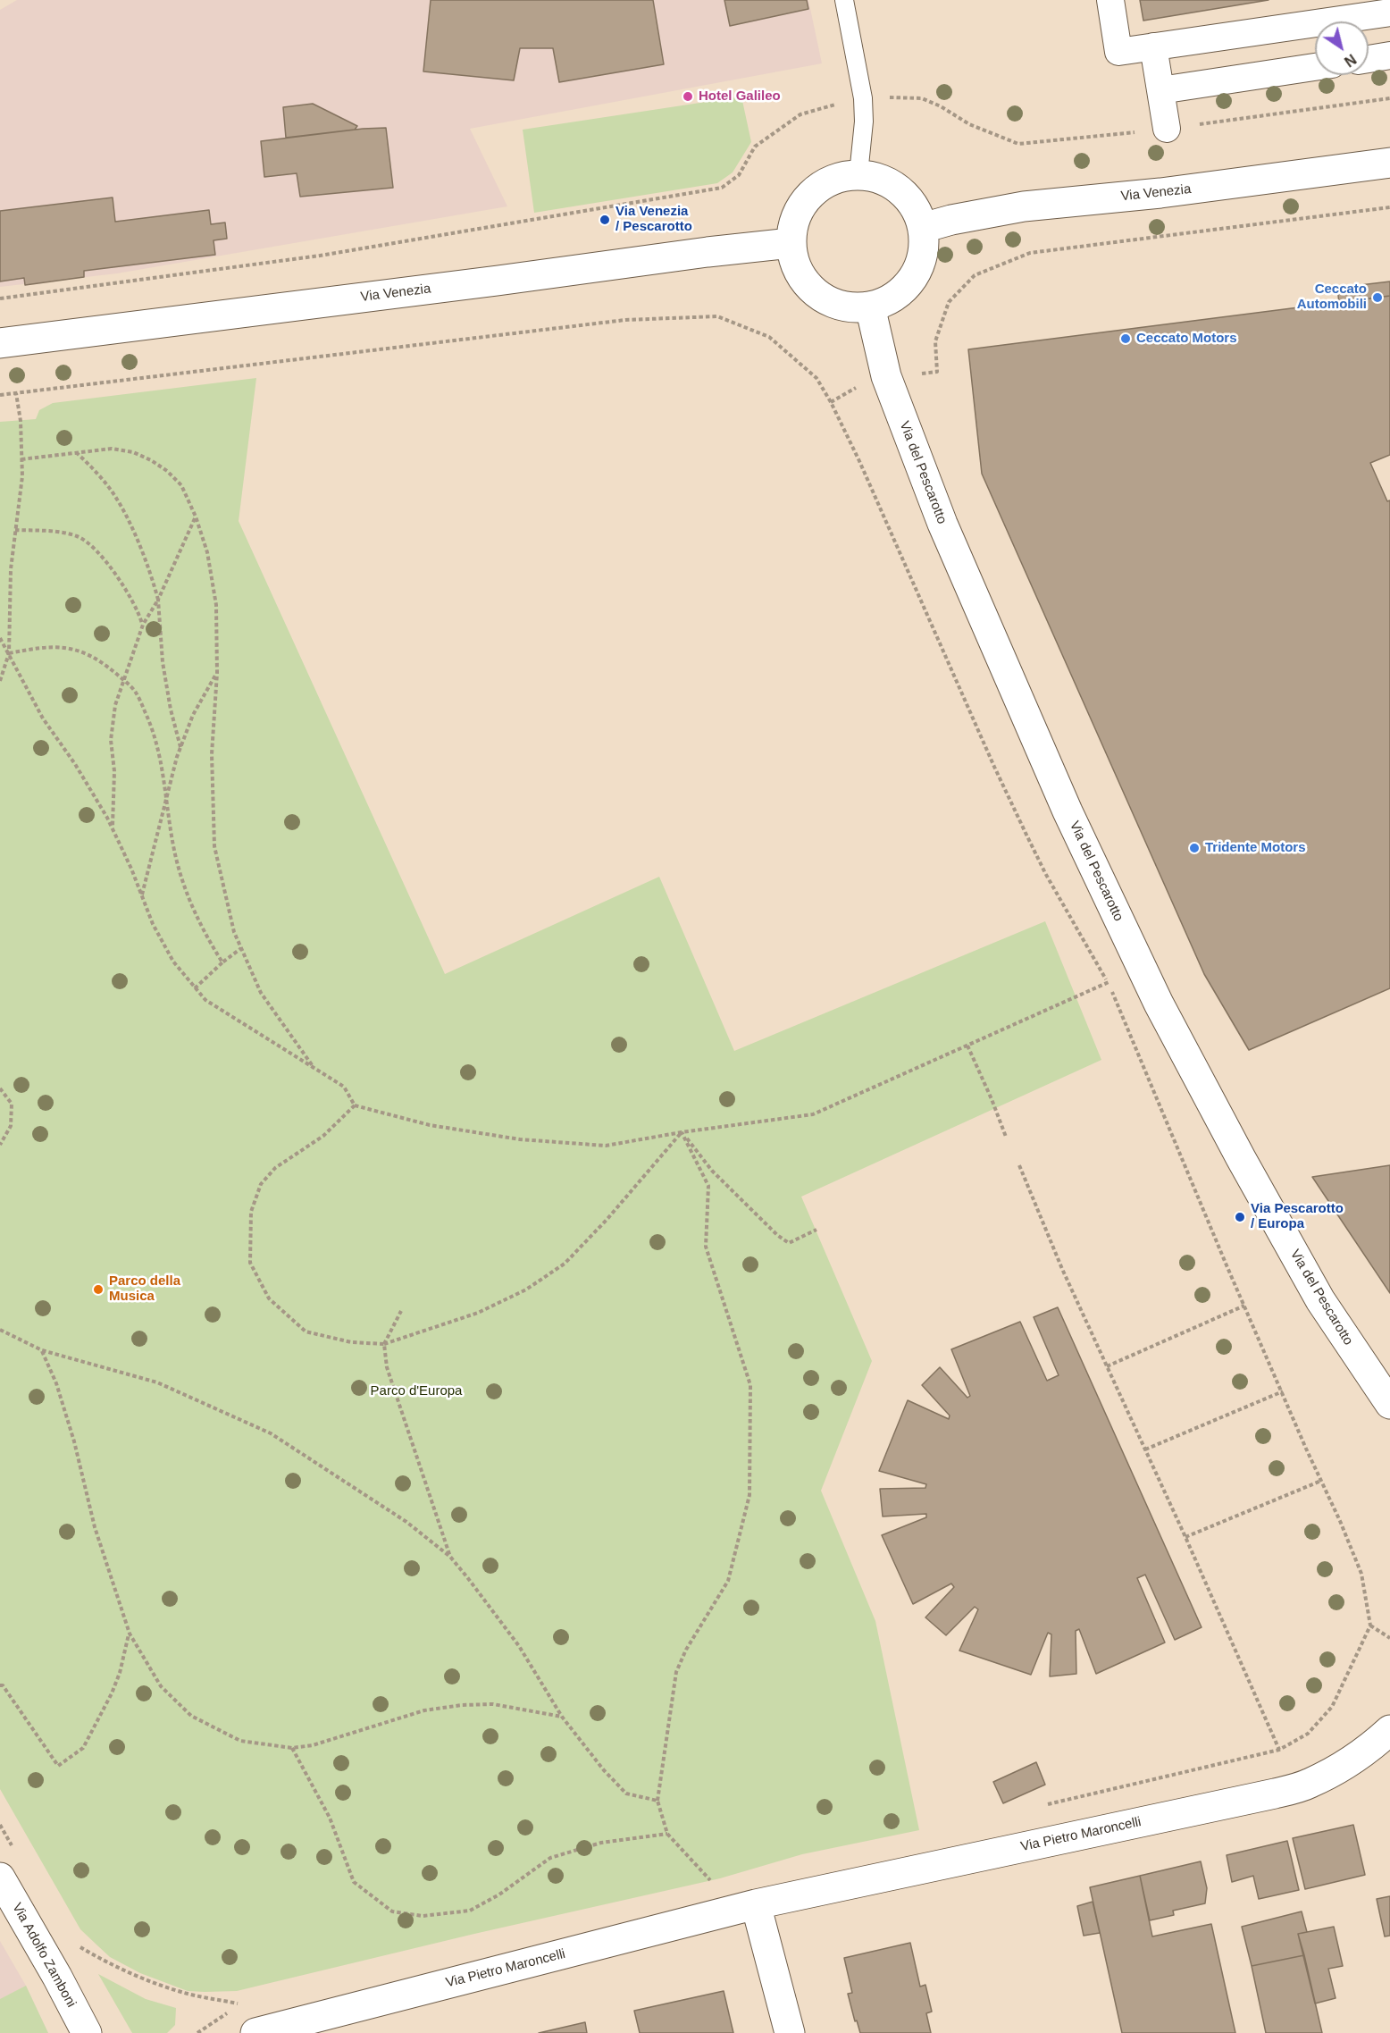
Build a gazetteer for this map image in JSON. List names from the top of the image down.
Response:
{
  "streets": {
    "street": [
      "Via Venezia",
      "Via del Pescarotto",
      "Via Pietro Maroncelli",
      "Via Adolfo Zamboni"
    ]
  },
  "crossings": [
    ["Via Venezia", "Via del Pescarotto"]
  ],
  "parks": ["Parco d'Europa"],
  "places": [
    "Hotel Galileo",
    "Via Venezia / Pescarotto",
    "Ceccato Automobili",
    "Ceccato Motors",
    "Tridente Motors",
    "Via Pescarotto / Europa",
    "Parco della Musica"
  ],
  "north": "bottom right"
}
